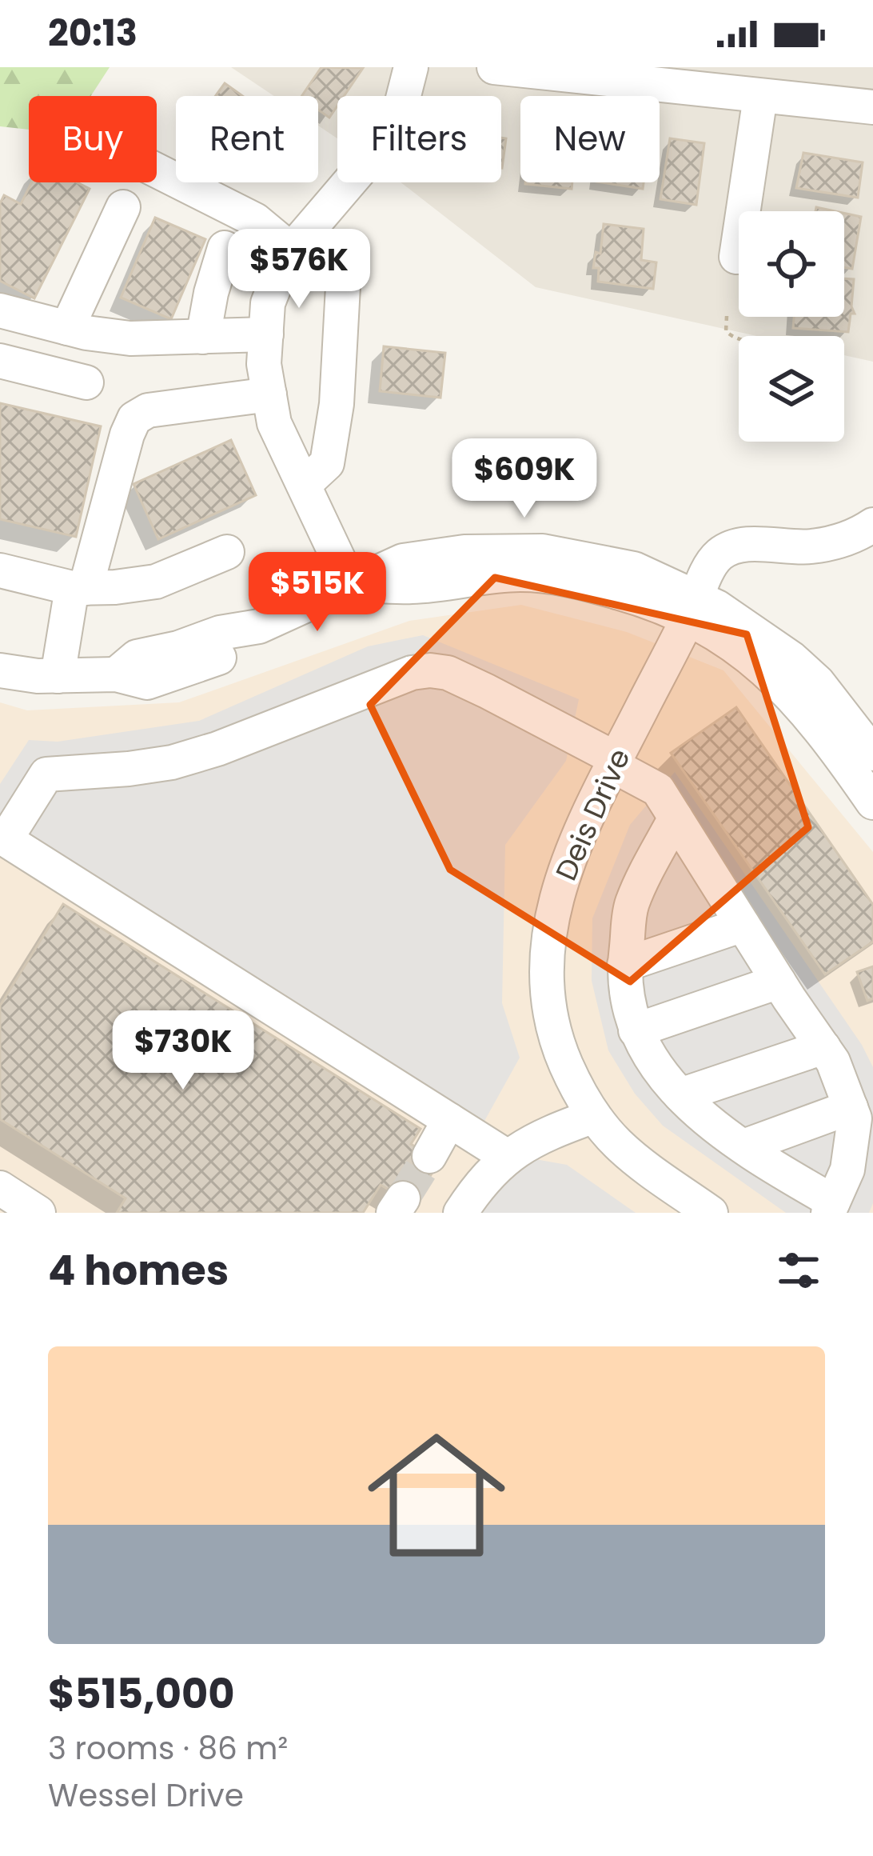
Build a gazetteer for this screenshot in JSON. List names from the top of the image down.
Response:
{
  "streets": {
    "street": ["Deis Drive"]
  },
  "page": {
    "status": "20:13",
    "chip": [
      "Buy",
      "Rent",
      "Filters",
      "New"
    ],
    "price": [
      "$576K",
      "$609K",
      "$515K",
      "$730K"
    ],
    "heading": "4 homes",
    "list": [
      {
        "name": "$515,000",
        "note": "3 rooms · 86 m² · Wessel Drive"
      }
    ]
  }
}
